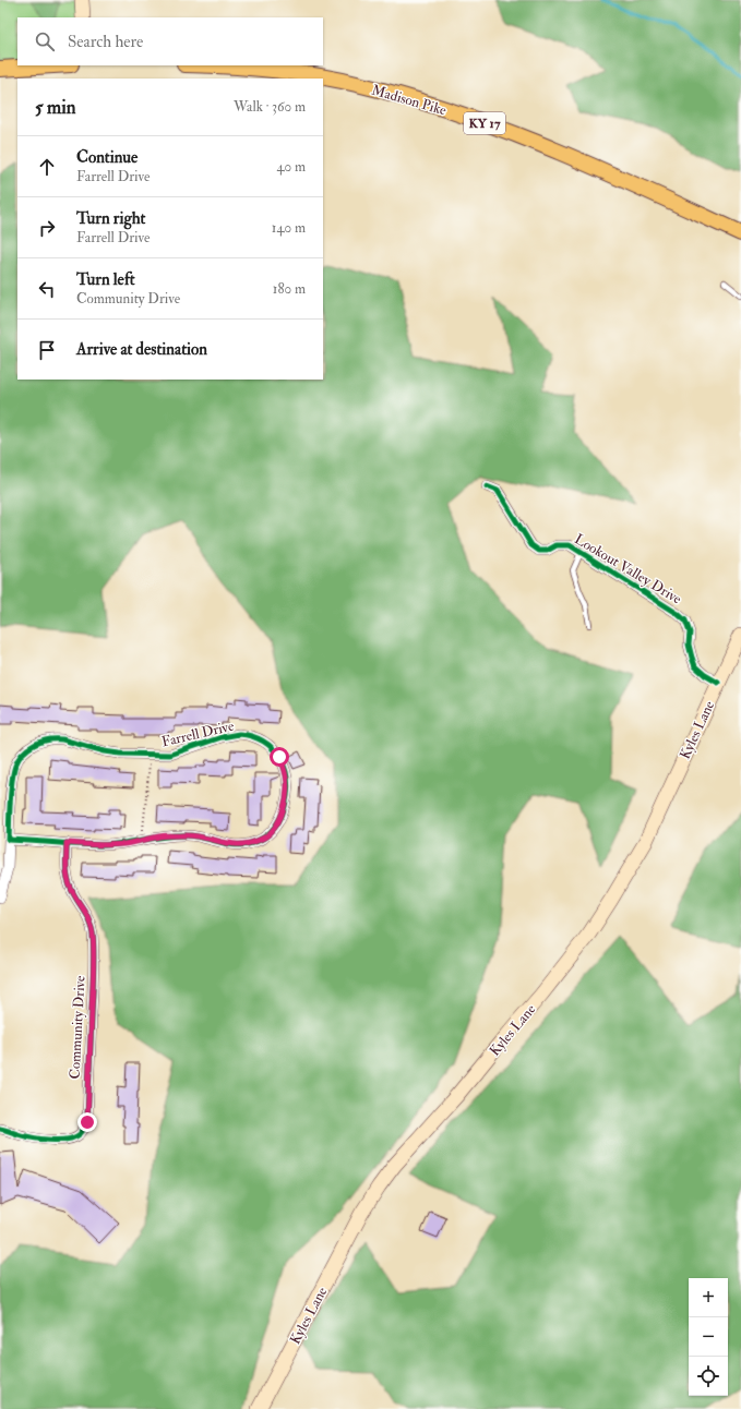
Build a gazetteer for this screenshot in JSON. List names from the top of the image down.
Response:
{
  "streets": {
    "main road": ["Madison Pike", "KY 17", "Kyles Lane"],
    "street": ["Lookout Valley Drive", "Farrell Drive", "Community Drive"]
  },
  "crossings": [
    ["Lookout Valley Drive", "Kyles Lane"],
    ["Farrell Drive", "Community Drive"]
  ],
  "page": {
    "search": "Search here",
    "heading": ["5 min", "Walk · 360 m"],
    "list": [
      ["Continue", "Farrell Drive", "40 m"],
      ["Turn right", "Farrell Drive", "140 m"],
      ["Turn left", "Community Drive", "180 m"],
      "Arrive at destination"
    ],
    "map_buttons": ["+", "−"]
  }
}
